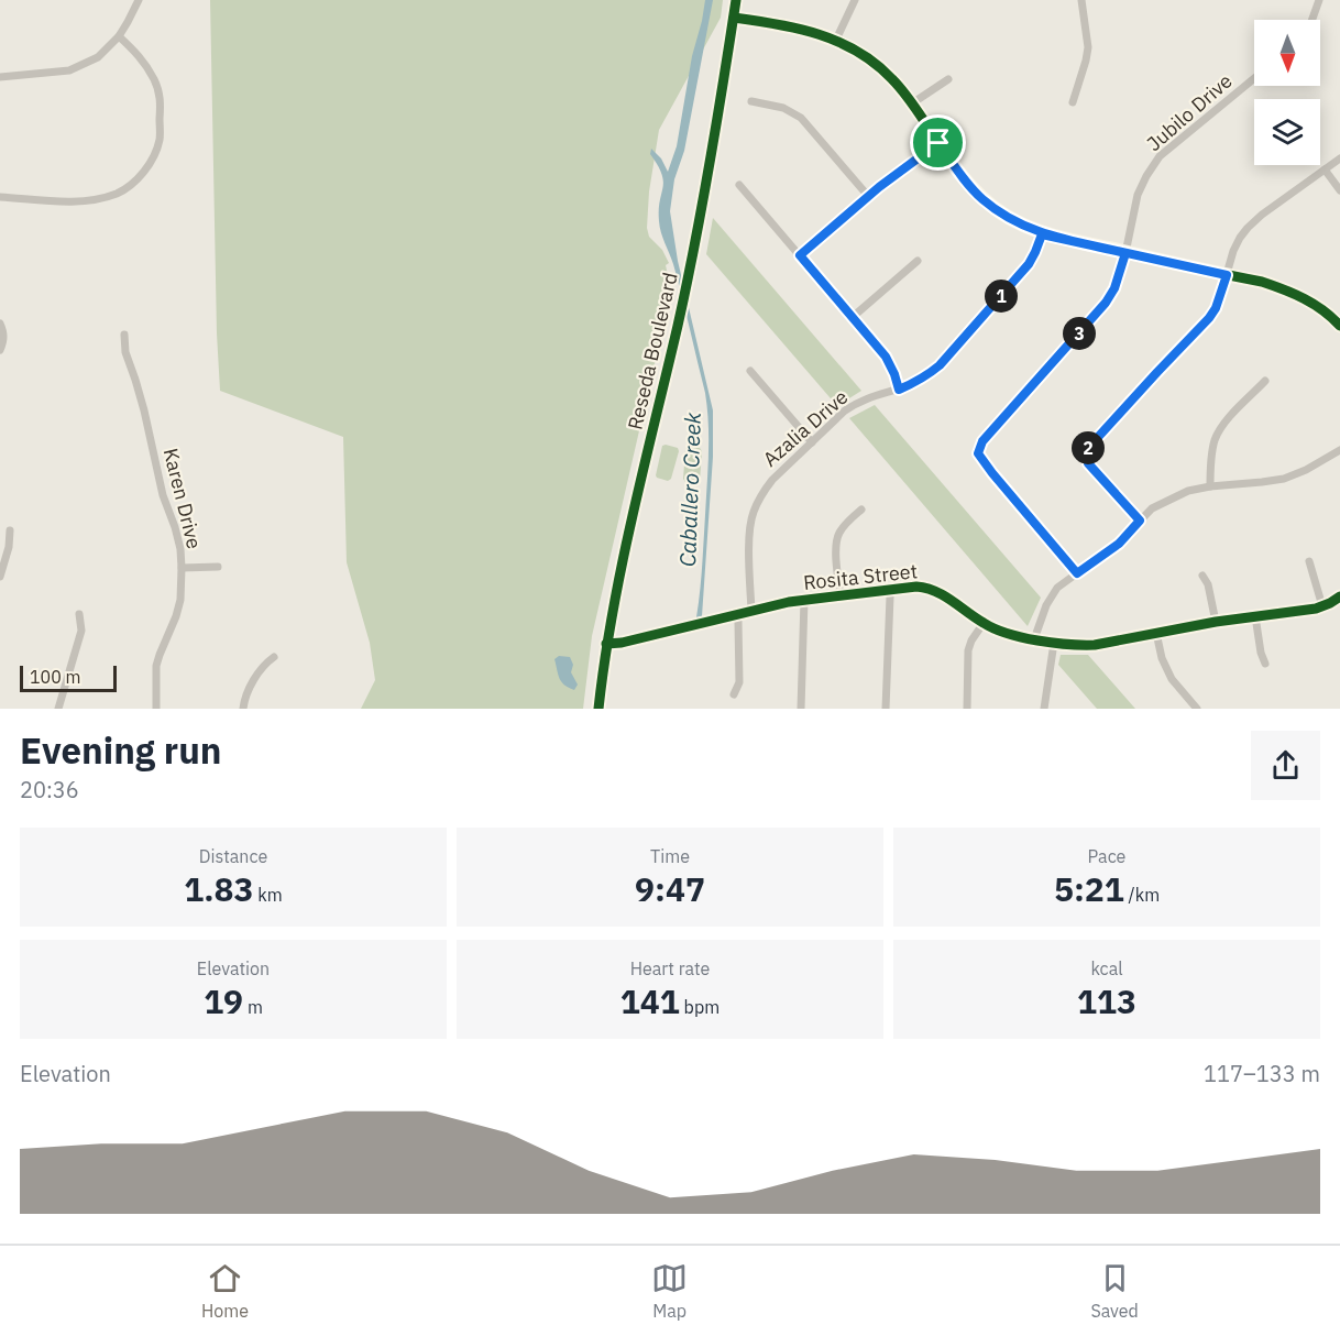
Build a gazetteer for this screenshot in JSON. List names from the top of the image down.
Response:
{
  "streets": {
    "main road": ["Reseda Boulevard"],
    "street": [
      "Jubilo Drive",
      "Azalia Drive",
      "Karen Drive",
      "Rosita Street"
    ]
  },
  "crossings": [
    ["Reseda Boulevard", "Rosita Street"],
    ["Azalia Drive", "Rosita Street"]
  ],
  "water": ["Caballero Creek"],
  "scale_bar": "100 m",
  "north": "bottom",
  "page": {
    "pins": ["1", "3", "2"],
    "scale": "100 m",
    "heading": ["Evening run", "20:36"],
    "stats": [
      ["Distance", "1.83 km"],
      ["Time", "9:47"],
      ["Pace", "5:21 /km"],
      ["Elevation", "19 m"],
      ["Heart rate", "141 bpm"],
      ["kcal", "113"]
    ],
    "chart": ["Elevation", "117–133 m"],
    "tabs": ["Home", "Map", "Saved"]
  }
}
